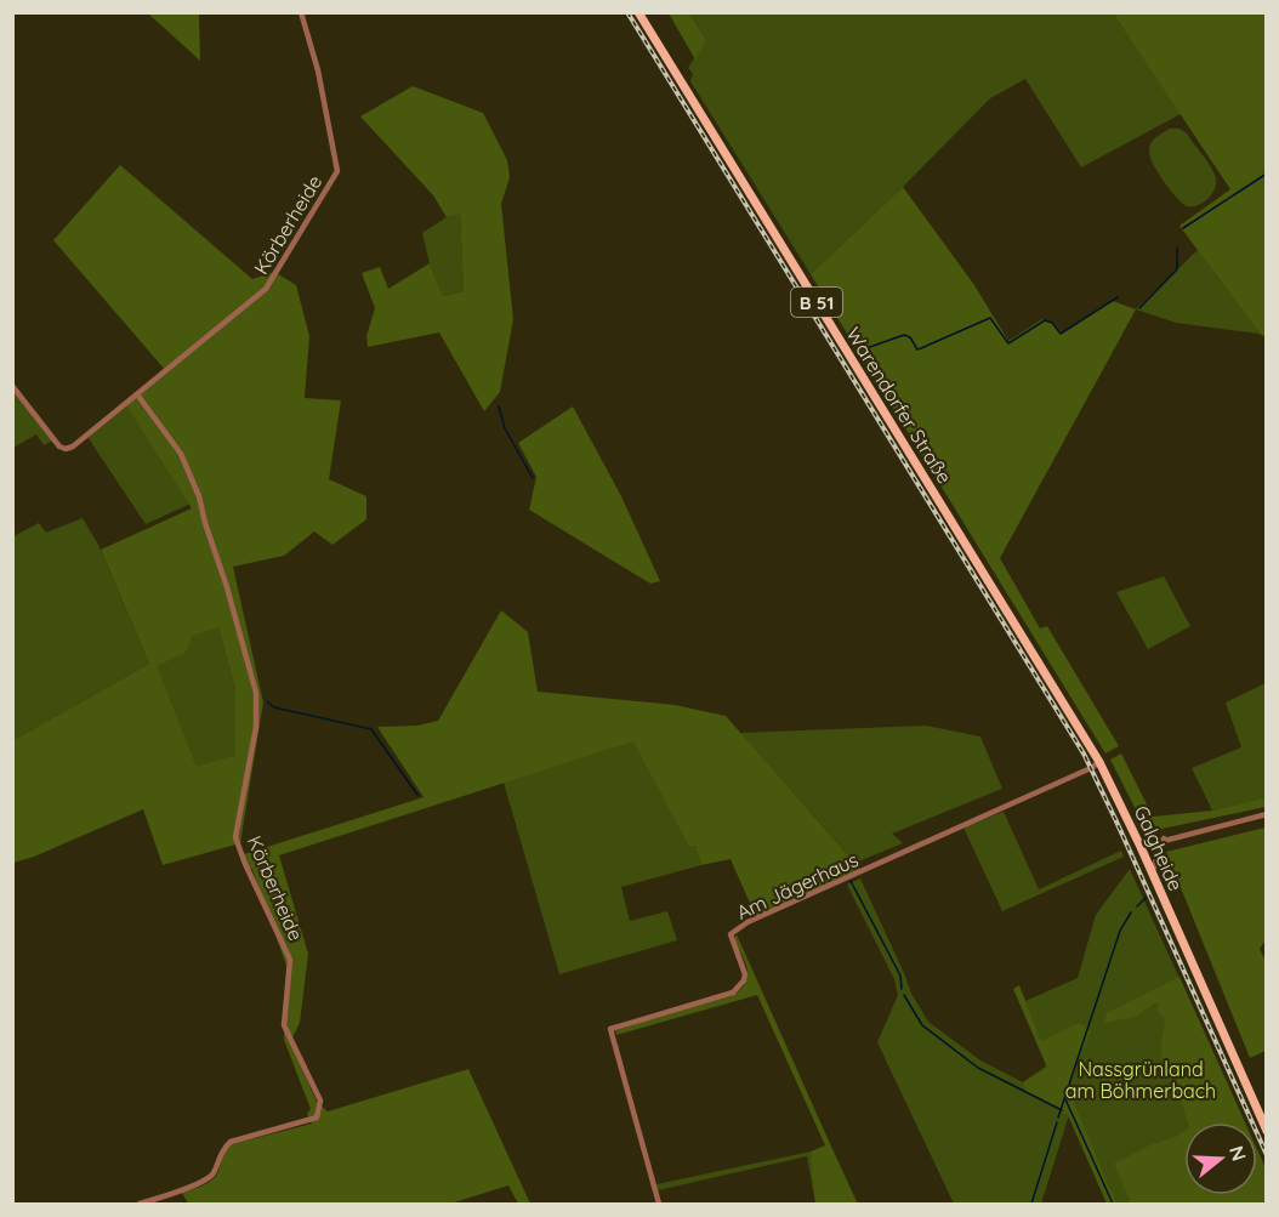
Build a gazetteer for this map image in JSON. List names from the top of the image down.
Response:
{
  "streets": {
    "main road": ["B 51", "Warendorfer Straße", "Galgheide"],
    "street": ["Körberheide", "Am Jägerhaus"]
  },
  "crossings": [
    ["Warendorfer Straße", "Galgheide"],
    ["Galgheide", "Am Jägerhaus"]
  ],
  "parks": ["Nassgrünland am Böhmerbach"],
  "north": "right"
}
